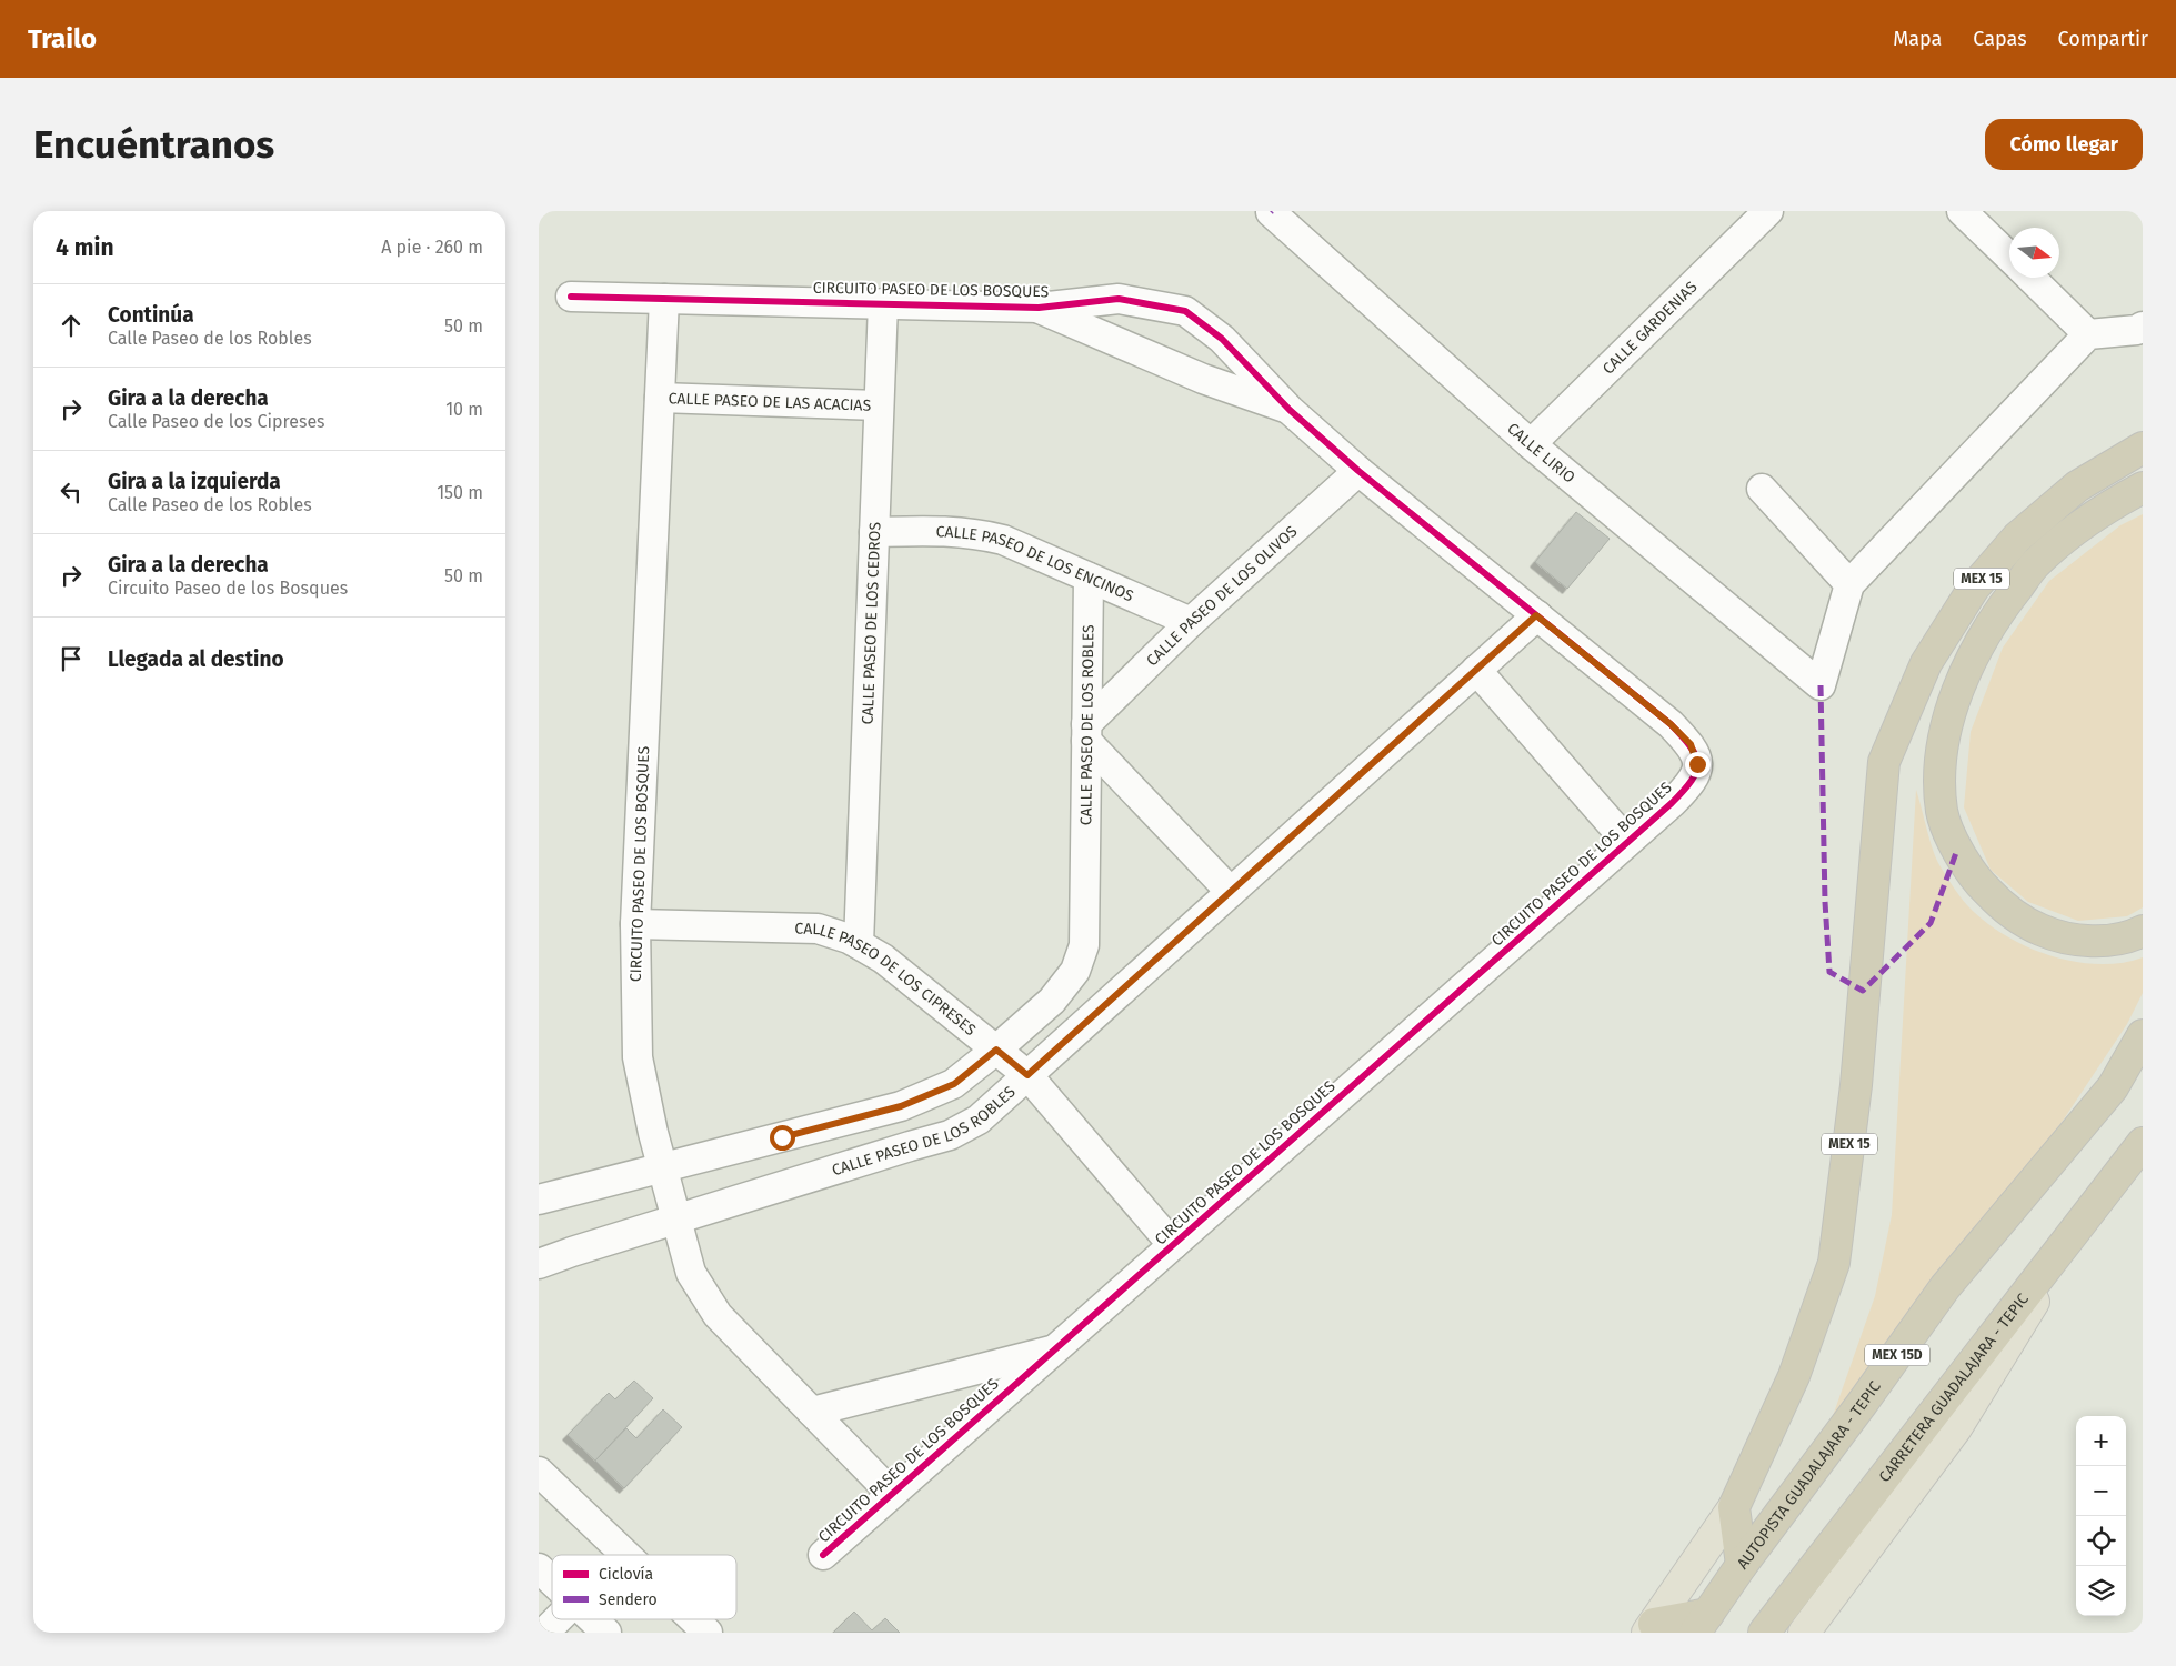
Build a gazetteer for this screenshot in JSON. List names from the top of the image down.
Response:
{
  "streets": {
    "highway": [
      "MEX 15",
      "MEX 15D",
      "CARRETERA GUADALAJARA - TEPIC",
      "AUTOPISTA GUADALAJARA - TEPIC"
    ],
    "street": [
      "CIRCUITO PASEO DE LOS BOSQUES",
      "CALLE GARDENIAS",
      "CALLE PASEO DE LAS ACACIAS",
      "CALLE LIRIO",
      "CALLE PASEO DE LOS ENCINOS",
      "CALLE PASEO DE LOS OLIVOS",
      "CALLE PASEO DE LOS CEDROS",
      "CALLE PASEO DE LOS ROBLES",
      "CALLE PASEO DE LOS CIPRESES"
    ]
  },
  "crossings": [
    ["CIRCUITO PASEO DE LOS BOSQUES", "CALLE PASEO DE LAS ACACIAS"],
    ["CIRCUITO PASEO DE LOS BOSQUES", "CALLE PASEO DE LOS OLIVOS"],
    ["CIRCUITO PASEO DE LOS BOSQUES", "CALLE PASEO DE LOS CEDROS"],
    ["CIRCUITO PASEO DE LOS BOSQUES", "CALLE PASEO DE LOS ROBLES"],
    ["CIRCUITO PASEO DE LOS BOSQUES", "CALLE PASEO DE LOS CIPRESES"],
    ["CALLE GARDENIAS", "CALLE LIRIO"],
    ["CALLE PASEO DE LAS ACACIAS", "CALLE PASEO DE LOS CEDROS"],
    ["CALLE PASEO DE LOS ENCINOS", "CALLE PASEO DE LOS OLIVOS"],
    ["CALLE PASEO DE LOS ENCINOS", "CALLE PASEO DE LOS CEDROS"],
    ["CALLE PASEO DE LOS ENCINOS", "CALLE PASEO DE LOS ROBLES"],
    ["CALLE PASEO DE LOS OLIVOS", "CALLE PASEO DE LOS ROBLES"],
    ["CALLE PASEO DE LOS CEDROS", "CALLE PASEO DE LOS CIPRESES"],
    ["CALLE PASEO DE LOS ROBLES", "CALLE PASEO DE LOS CIPRESES"]
  ],
  "legend": ["Ciclovía", "Sendero"],
  "north": "right",
  "page": {
    "header": "Trailo",
    "nav": ["Mapa", "Capas", "Compartir"],
    "buttons": "Cómo llegar",
    "title": "Encuéntranos",
    "heading": ["4 min", "A pie · 260 m"],
    "list": [
      ["Continúa", "Calle Paseo de los Robles", "50 m"],
      ["Gira a la derecha", "Calle Paseo de los Cipreses", "10 m"],
      ["Gira a la izquierda", "Calle Paseo de los Robles", "150 m"],
      ["Gira a la derecha", "Circuito Paseo de los Bosques", "50 m"],
      "Llegada al destino"
    ],
    "map_buttons": ["+", "−"]
  }
}
